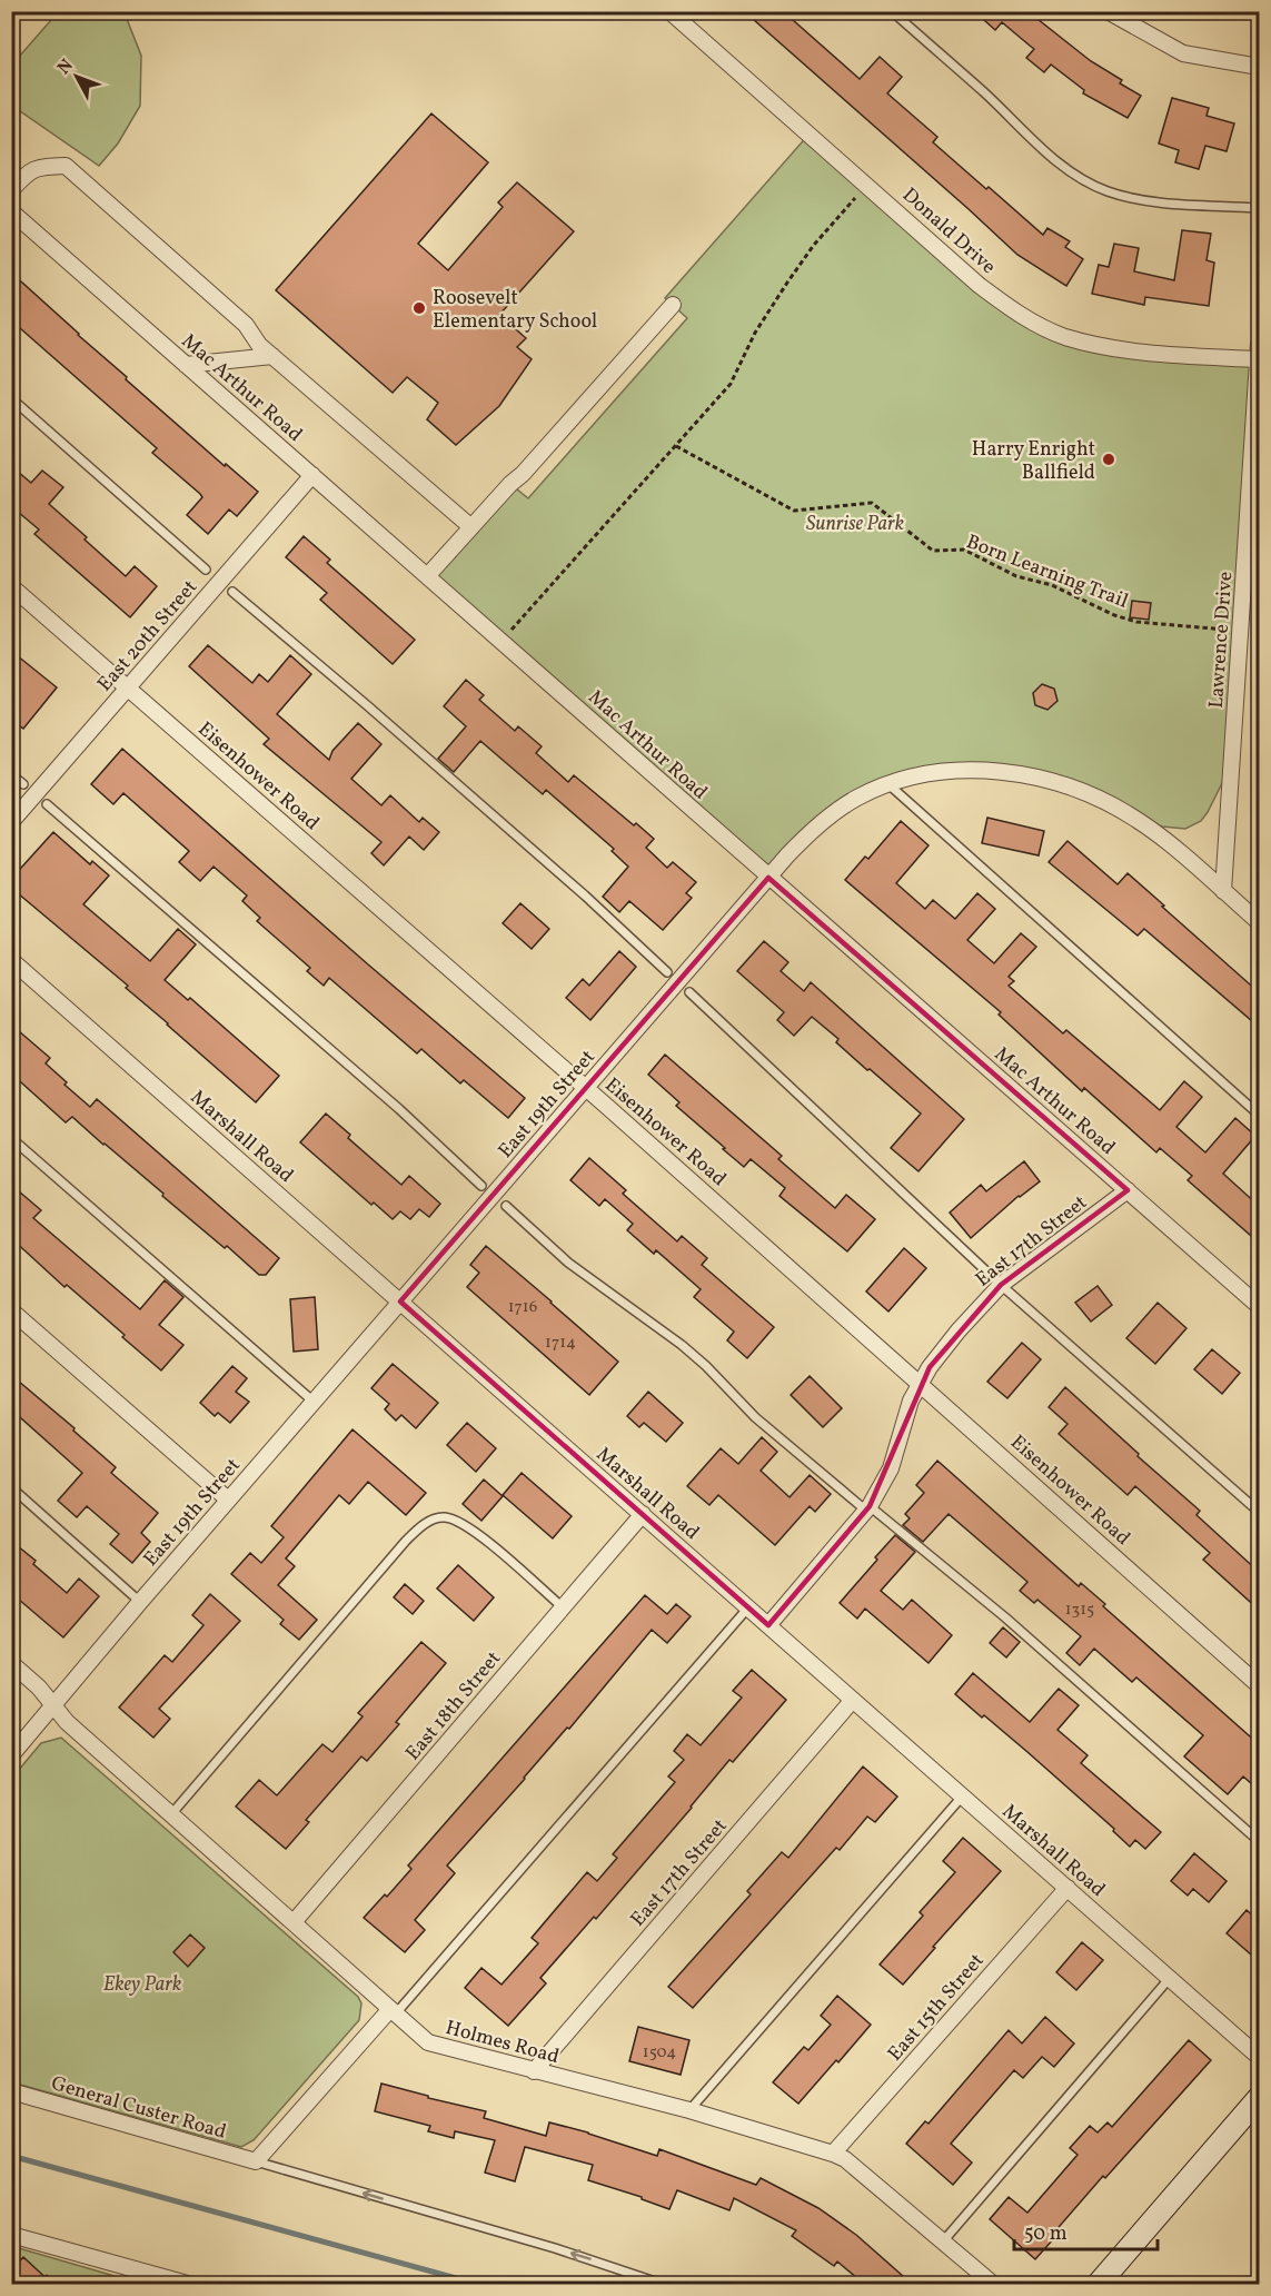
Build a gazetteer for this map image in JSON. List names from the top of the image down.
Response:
{
  "streets": {
    "street": [
      "Donald Drive",
      "Mac Arthur Road",
      "East 20th Street",
      "Lawrence Drive",
      "Eisenhower Road",
      "East 19th Street",
      "Marshall Road",
      "East 17th Street",
      "East 18th Street",
      "East 15th Street",
      "Holmes Road",
      "General Custer Road"
    ],
    "path": ["Born Learning Trail"]
  },
  "crossings": [
    ["Donald Drive", "Lawrence Drive"],
    ["Mac Arthur Road", "East 20th Street"],
    ["Mac Arthur Road", "East 19th Street"],
    ["Mac Arthur Road", "East 17th Street"],
    ["Born Learning Trail", "Lawrence Drive"],
    ["East 20th Street", "Eisenhower Road"],
    ["Lawrence Drive", "East 19th Street"],
    ["Eisenhower Road", "East 19th Street"],
    ["Eisenhower Road", "East 17th Street"],
    ["East 19th Street", "Marshall Road"],
    ["East 19th Street", "Holmes Road"],
    ["Marshall Road", "East 17th Street"],
    ["Marshall Road", "East 18th Street"],
    ["Marshall Road", "East 15th Street"],
    ["East 17th Street", "Holmes Road"],
    ["East 18th Street", "Holmes Road"],
    ["East 15th Street", "Holmes Road"]
  ],
  "parks": ["Sunrise Park", "Ekey Park"],
  "places": ["Roosevelt Elementary School", "Harry Enright Ballfield"],
  "house_numbers": [
    "1716",
    "1714",
    "1315",
    "1504"
  ],
  "scale_bar": "50 m",
  "north": "top left"
}
